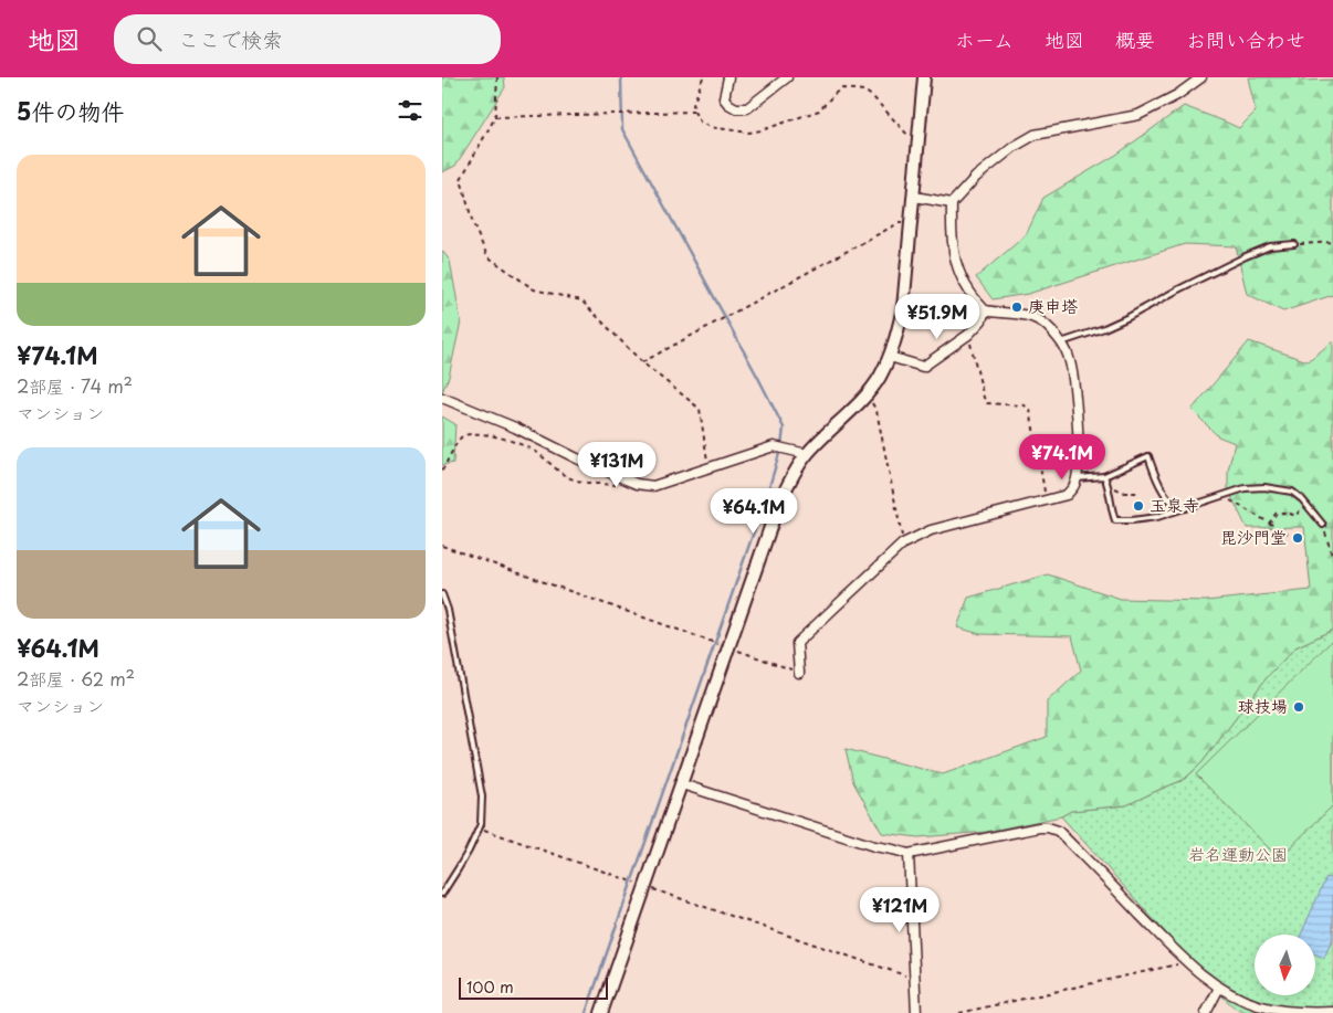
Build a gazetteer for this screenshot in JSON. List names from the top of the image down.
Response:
{
  "parks": ["岩名運動公園"],
  "places": [
    "庚申塔",
    "玉泉寺",
    "毘沙門堂",
    "球技場"
  ],
  "scale_bar": "100 m",
  "north": "bottom",
  "page": {
    "header": "地図",
    "search": "ここで検索",
    "nav": [
      "ホーム",
      "地図",
      "概要",
      "お問い合わせ"
    ],
    "heading": "5件の物件",
    "list": [
      {
        "name": "¥74.1M",
        "note": "2部屋 · 74 m² · マンション"
      },
      {
        "name": "¥64.1M",
        "note": "2部屋 · 62 m² · マンション"
      }
    ],
    "price": [
      "¥51.9M",
      "¥74.1M",
      "¥131M",
      "¥64.1M",
      "¥121M"
    ],
    "scale": "100 m"
  }
}
